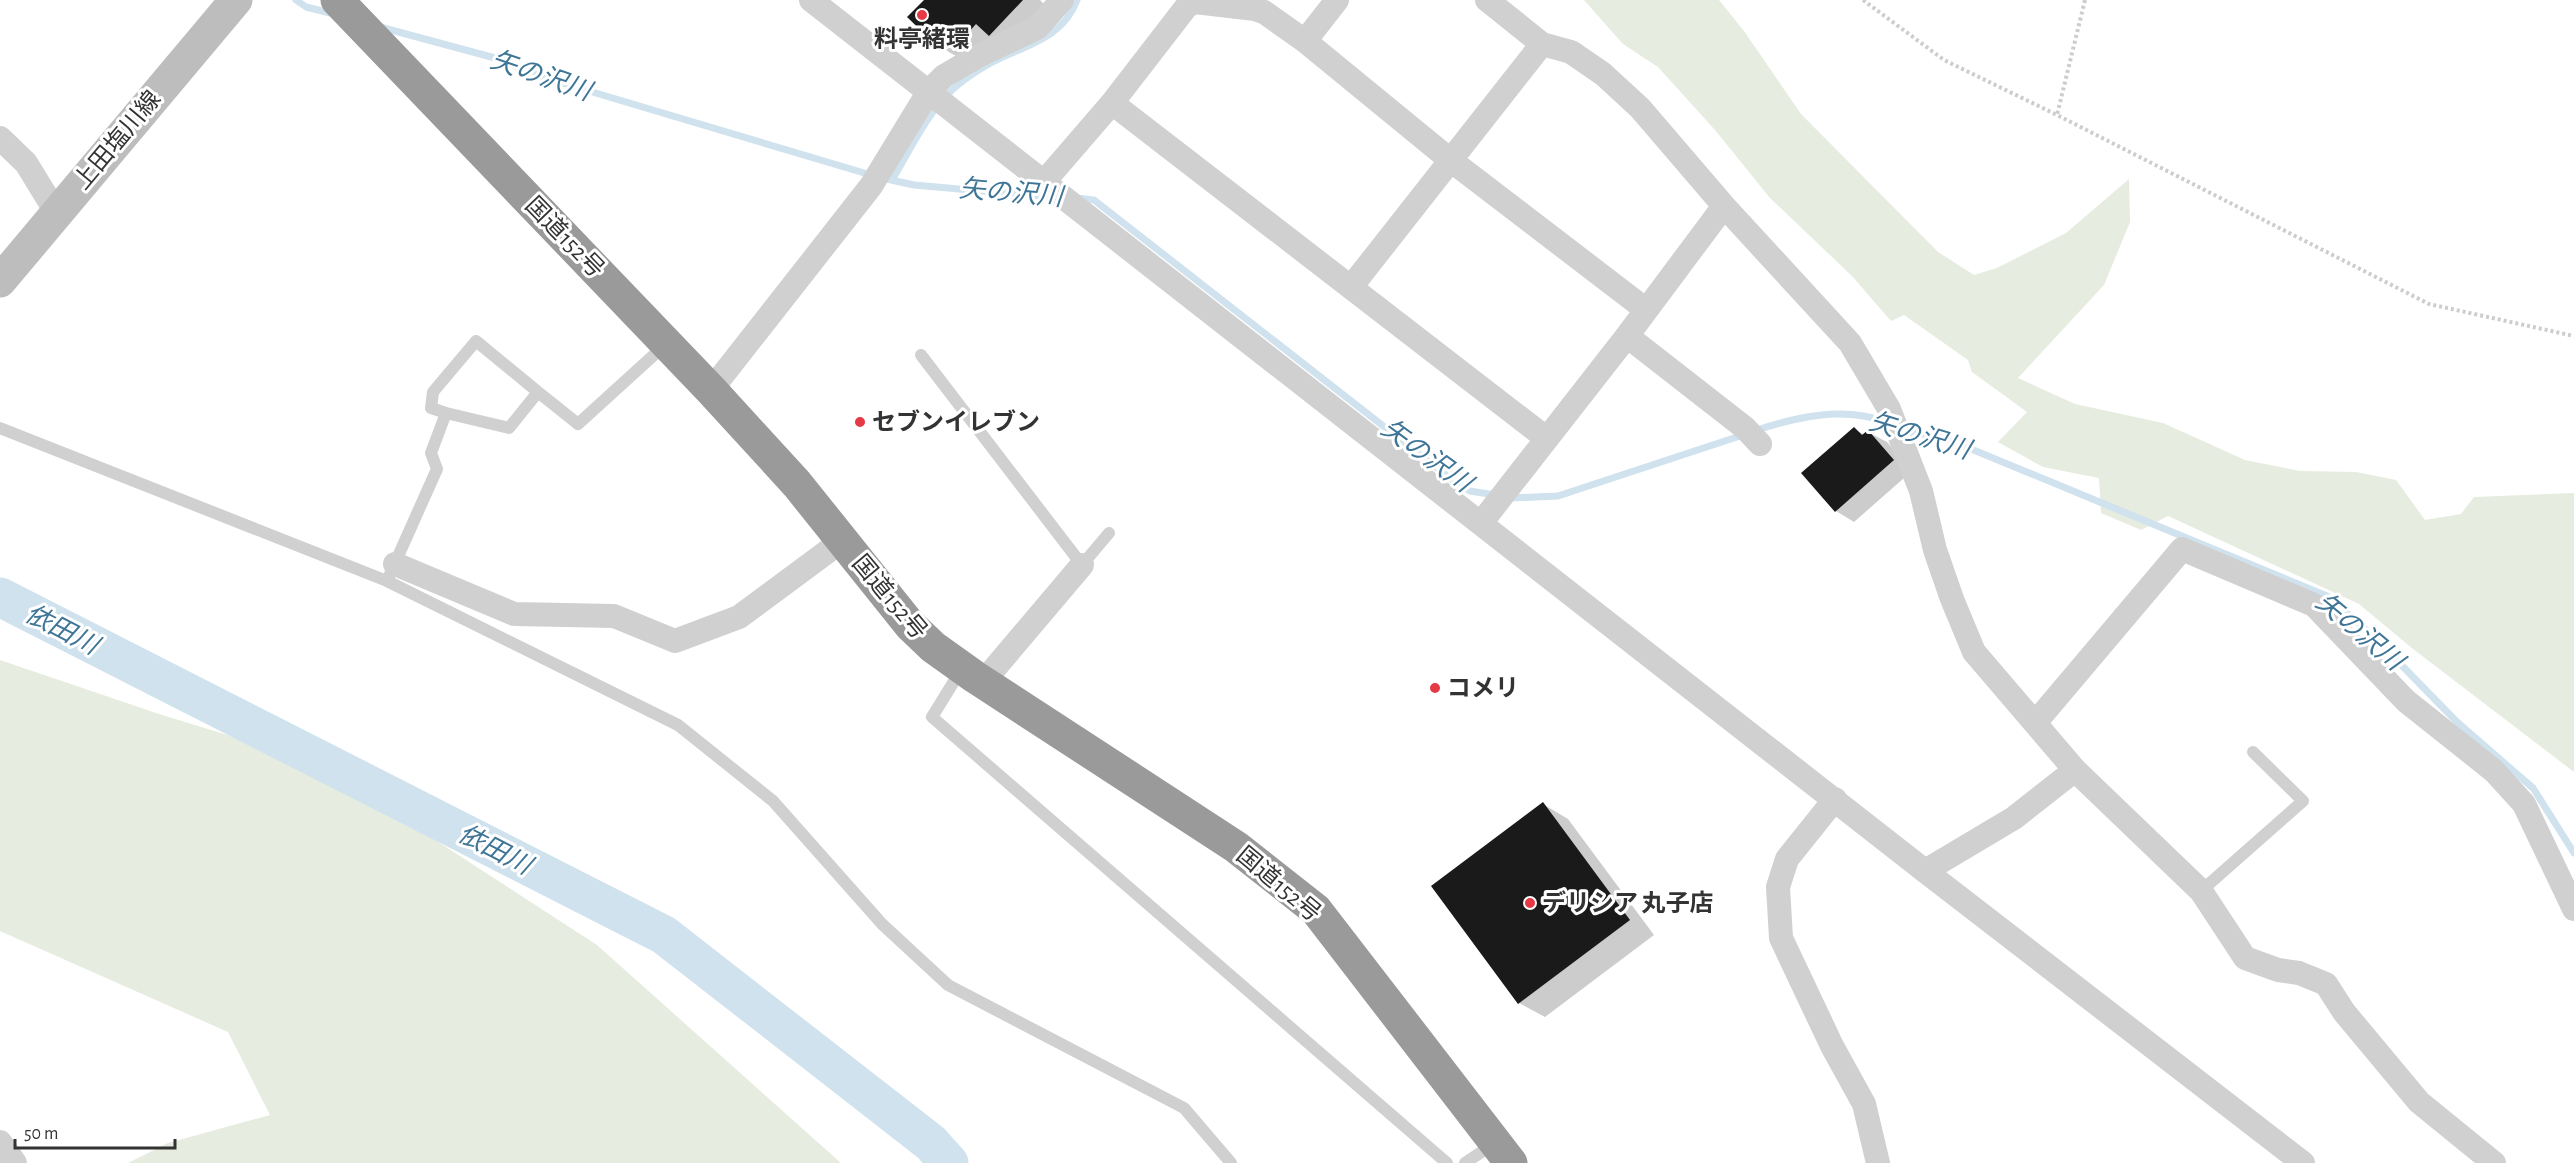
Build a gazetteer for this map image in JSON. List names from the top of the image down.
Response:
{
  "streets": {
    "highway": ["国道152号"],
    "main road": ["上田塩川線"]
  },
  "water": ["矢の沢川", "依田川"],
  "places": [
    "料亭緒環",
    "セブンイレブン",
    "コメリ",
    "デリシア 丸子店"
  ],
  "scale_bar": "50 m"
}
